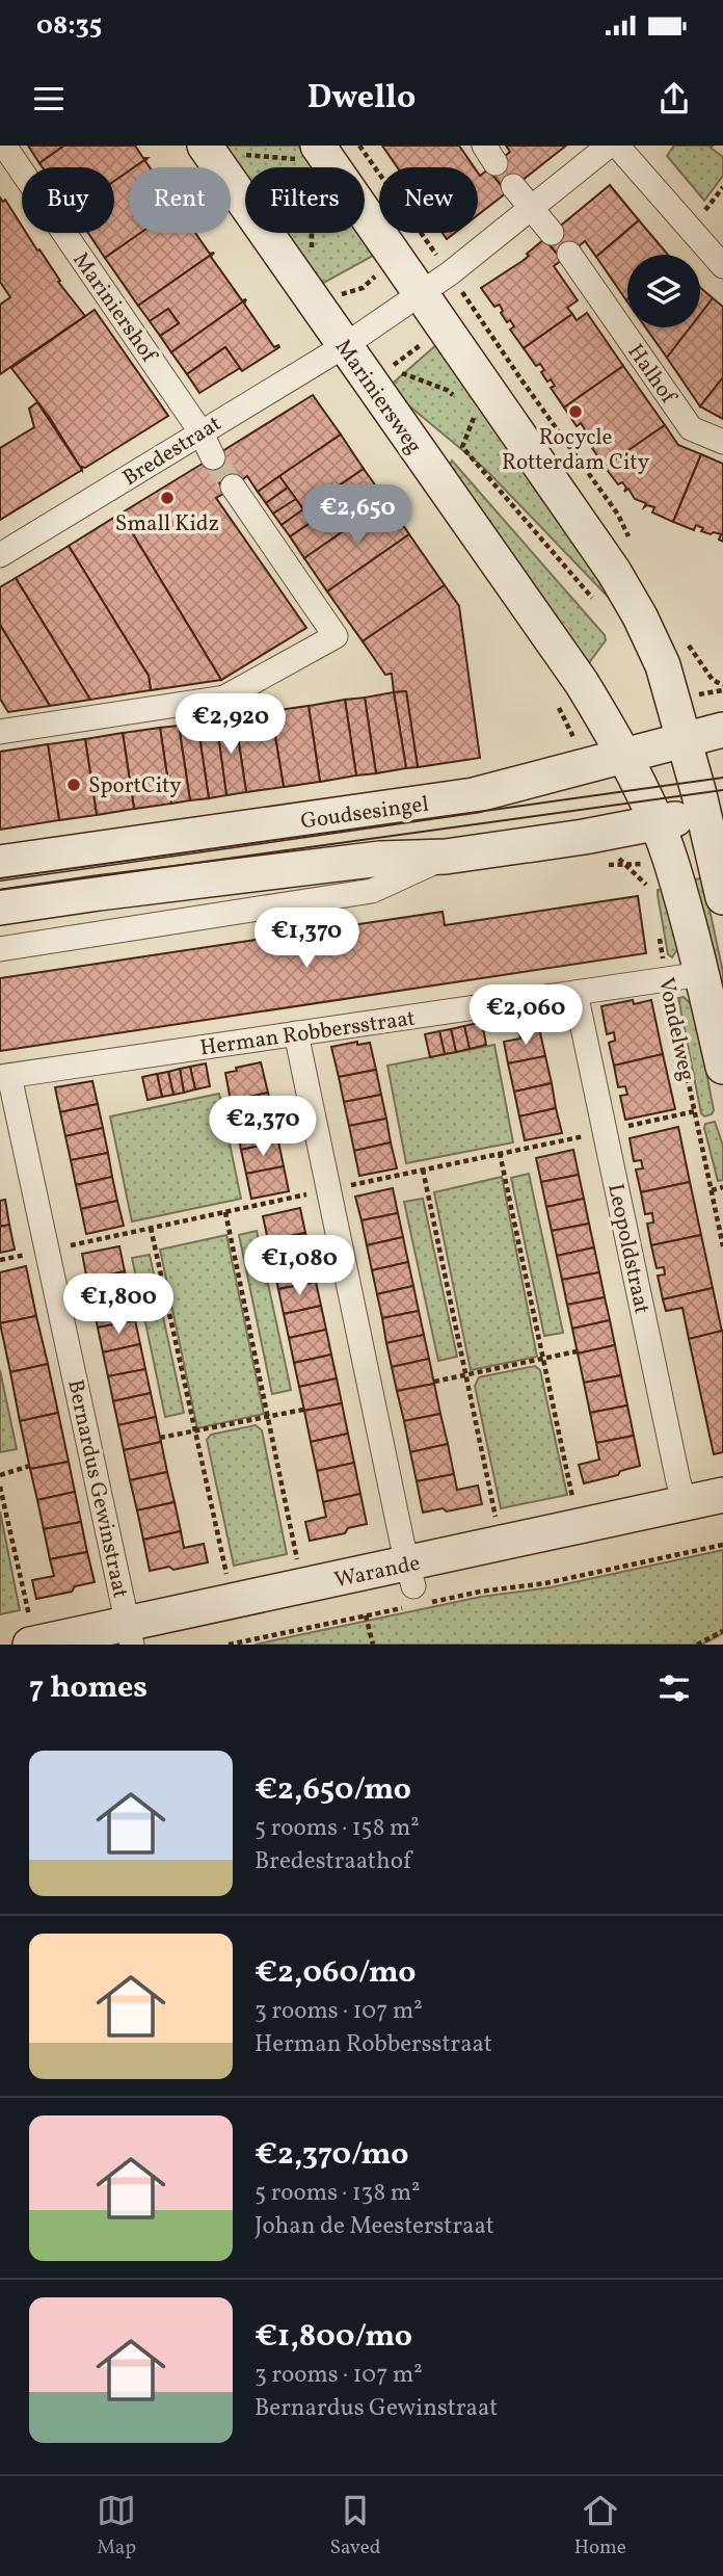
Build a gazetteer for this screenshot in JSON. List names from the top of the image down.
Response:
{
  "streets": {
    "main road": [
      "Mariniersweg",
      "Goudsesingel",
      "Vondelweg",
      "Warande"
    ],
    "street": [
      "Mariniershof",
      "Halhof",
      "Bredestraat",
      "Herman Robbersstraat",
      "Leopoldstraat",
      "Bernardus Gewinstraat"
    ]
  },
  "crossings": [
    ["Mariniershof", "Bredestraat"],
    ["Mariniersweg", "Bredestraat"],
    ["Mariniersweg", "Goudsesingel"],
    ["Mariniersweg", "Vondelweg"],
    ["Vondelweg", "Herman Robbersstraat"],
    ["Herman Robbersstraat", "Leopoldstraat"],
    ["Herman Robbersstraat", "Bernardus Gewinstraat"],
    ["Leopoldstraat", "Warande"],
    ["Bernardus Gewinstraat", "Warande"]
  ],
  "places": ["Rocycle Rotterdam City", "Small Kidz", "SportCity"],
  "page": {
    "status": "08:35",
    "header": "Dwello",
    "chip": [
      "Buy",
      "Rent",
      "Filters",
      "New"
    ],
    "price": [
      "€2,650",
      "€2,920",
      "€1,370",
      "€2,060",
      "€2,370",
      "€1,080",
      "€1,800"
    ],
    "heading": "7 homes",
    "list": [
      {
        "name": "€2,650/mo",
        "note": "5 rooms · 158 m² · Bredestraathof"
      },
      {
        "name": "€2,060/mo",
        "note": "3 rooms · 107 m² · Herman Robbersstraat"
      },
      {
        "name": "€2,370/mo",
        "note": "5 rooms · 138 m² · Johan de Meesterstraat"
      },
      {
        "name": "€1,800/mo",
        "note": "3 rooms · 107 m² · Bernardus Gewinstraat"
      }
    ],
    "tabs": ["Map", "Saved", "Home"]
  }
}
